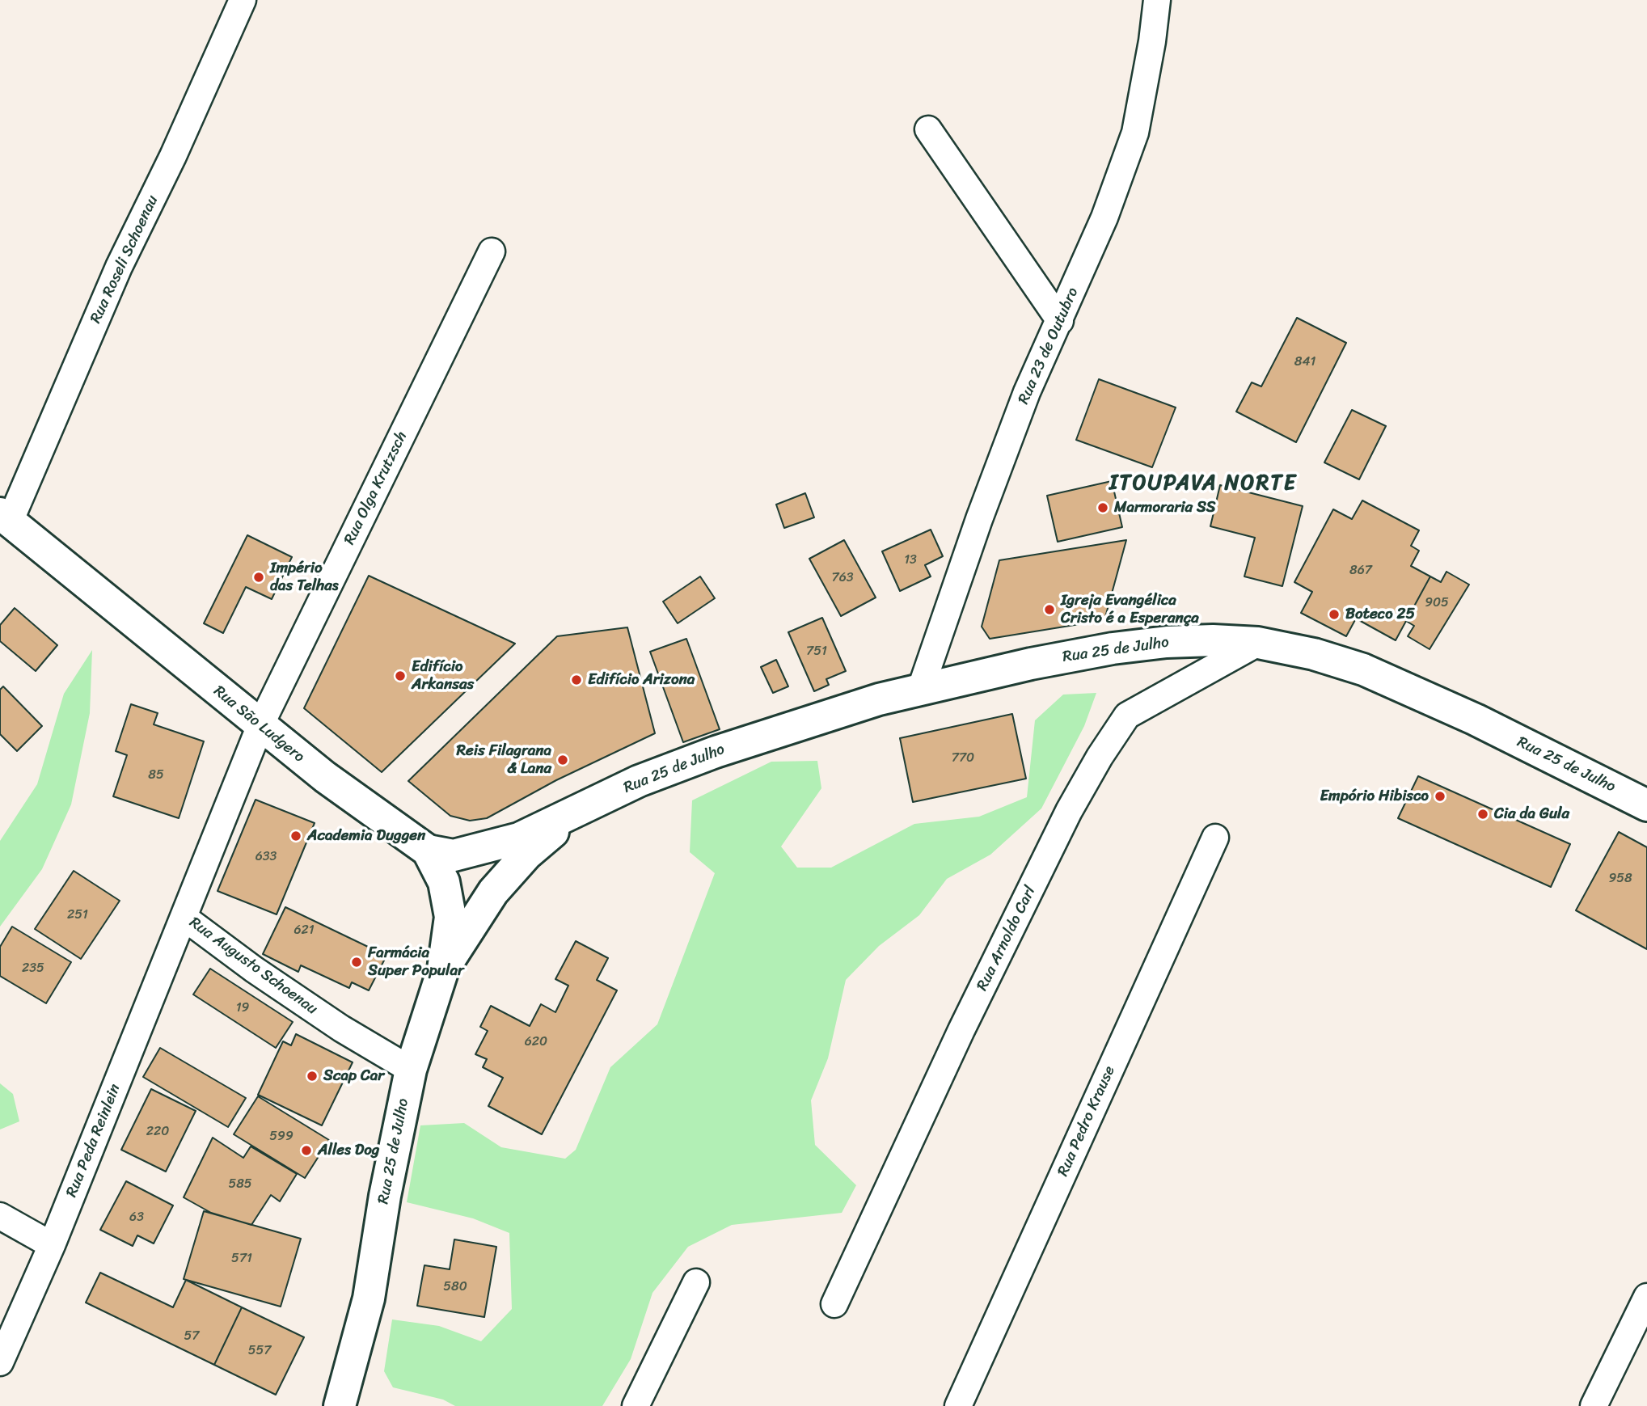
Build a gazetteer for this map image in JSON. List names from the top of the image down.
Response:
{
  "streets": {
    "main road": ["Rua 25 de Julho", "Rua São Ludgero"],
    "street": [
      "Rua Roseli Schoenau",
      "Rua 23 de Outubro",
      "Rua Olga Krutzsch",
      "Rua Arnoldo Carl",
      "Rua Augusto Schoenau",
      "Rua Pedro Krause",
      "Rua Peda Reinlein"
    ]
  },
  "crossings": [
    ["Rua Roseli Schoenau", "Rua São Ludgero"],
    ["Rua 23 de Outubro", "Rua 25 de Julho"],
    ["Rua Olga Krutzsch", "Rua São Ludgero"],
    ["Rua Olga Krutzsch", "Rua Augusto Schoenau"],
    ["Rua 25 de Julho", "Rua São Ludgero"],
    ["Rua 25 de Julho", "Rua Arnoldo Carl"],
    ["Rua 25 de Julho", "Rua Augusto Schoenau"],
    ["Rua São Ludgero", "Rua Augusto Schoenau"],
    ["Rua Augusto Schoenau", "Rua Peda Reinlein"]
  ],
  "districts": ["ITOUPAVA NORTE"],
  "places": [
    "Marmoraria SS",
    "Império das Telhas",
    "Igreja Evangélica Cristo é a Esperança",
    "Boteco 25",
    "Edifício Arkansas",
    "Edifício Arizona",
    "Reis Filagrana & Lana",
    "Empório Hibisco",
    "Cia da Gula",
    "Academia Duggen",
    "Farmácia Super Popular",
    "Scap Car",
    "Alles Dog"
  ],
  "house_numbers": [
    "841",
    "13",
    "867",
    "763",
    "905",
    "751",
    "770",
    "85",
    "633",
    "958",
    "251",
    "621",
    "235",
    "19",
    "620",
    "220",
    "599",
    "585",
    "63",
    "571",
    "580",
    "57",
    "557"
  ]
}
